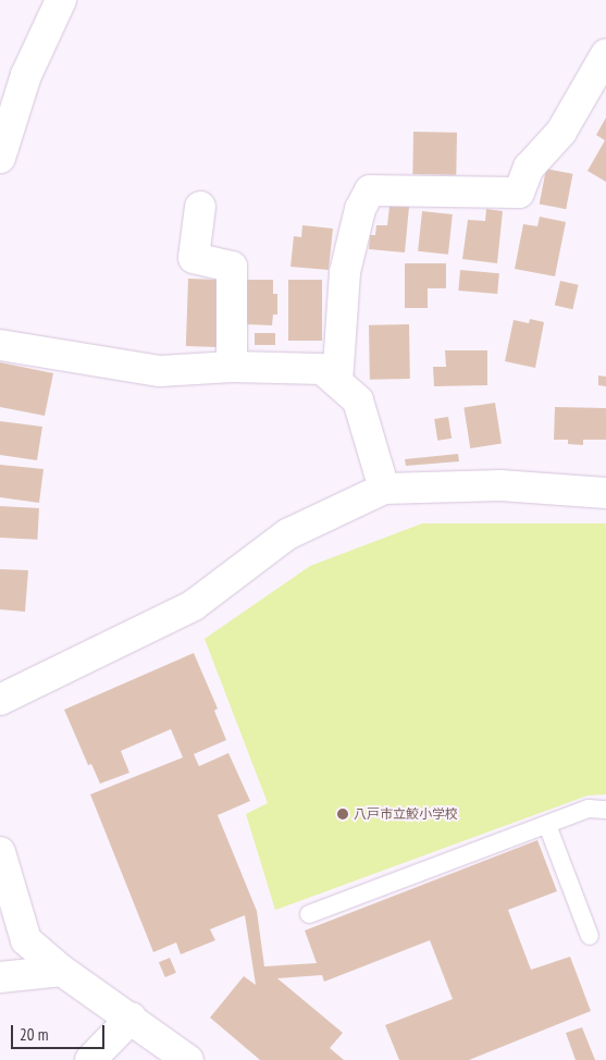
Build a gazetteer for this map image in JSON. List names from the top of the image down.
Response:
{
  "places": ["八戸市立鮫小学校"],
  "scale_bar": "20 m"
}
